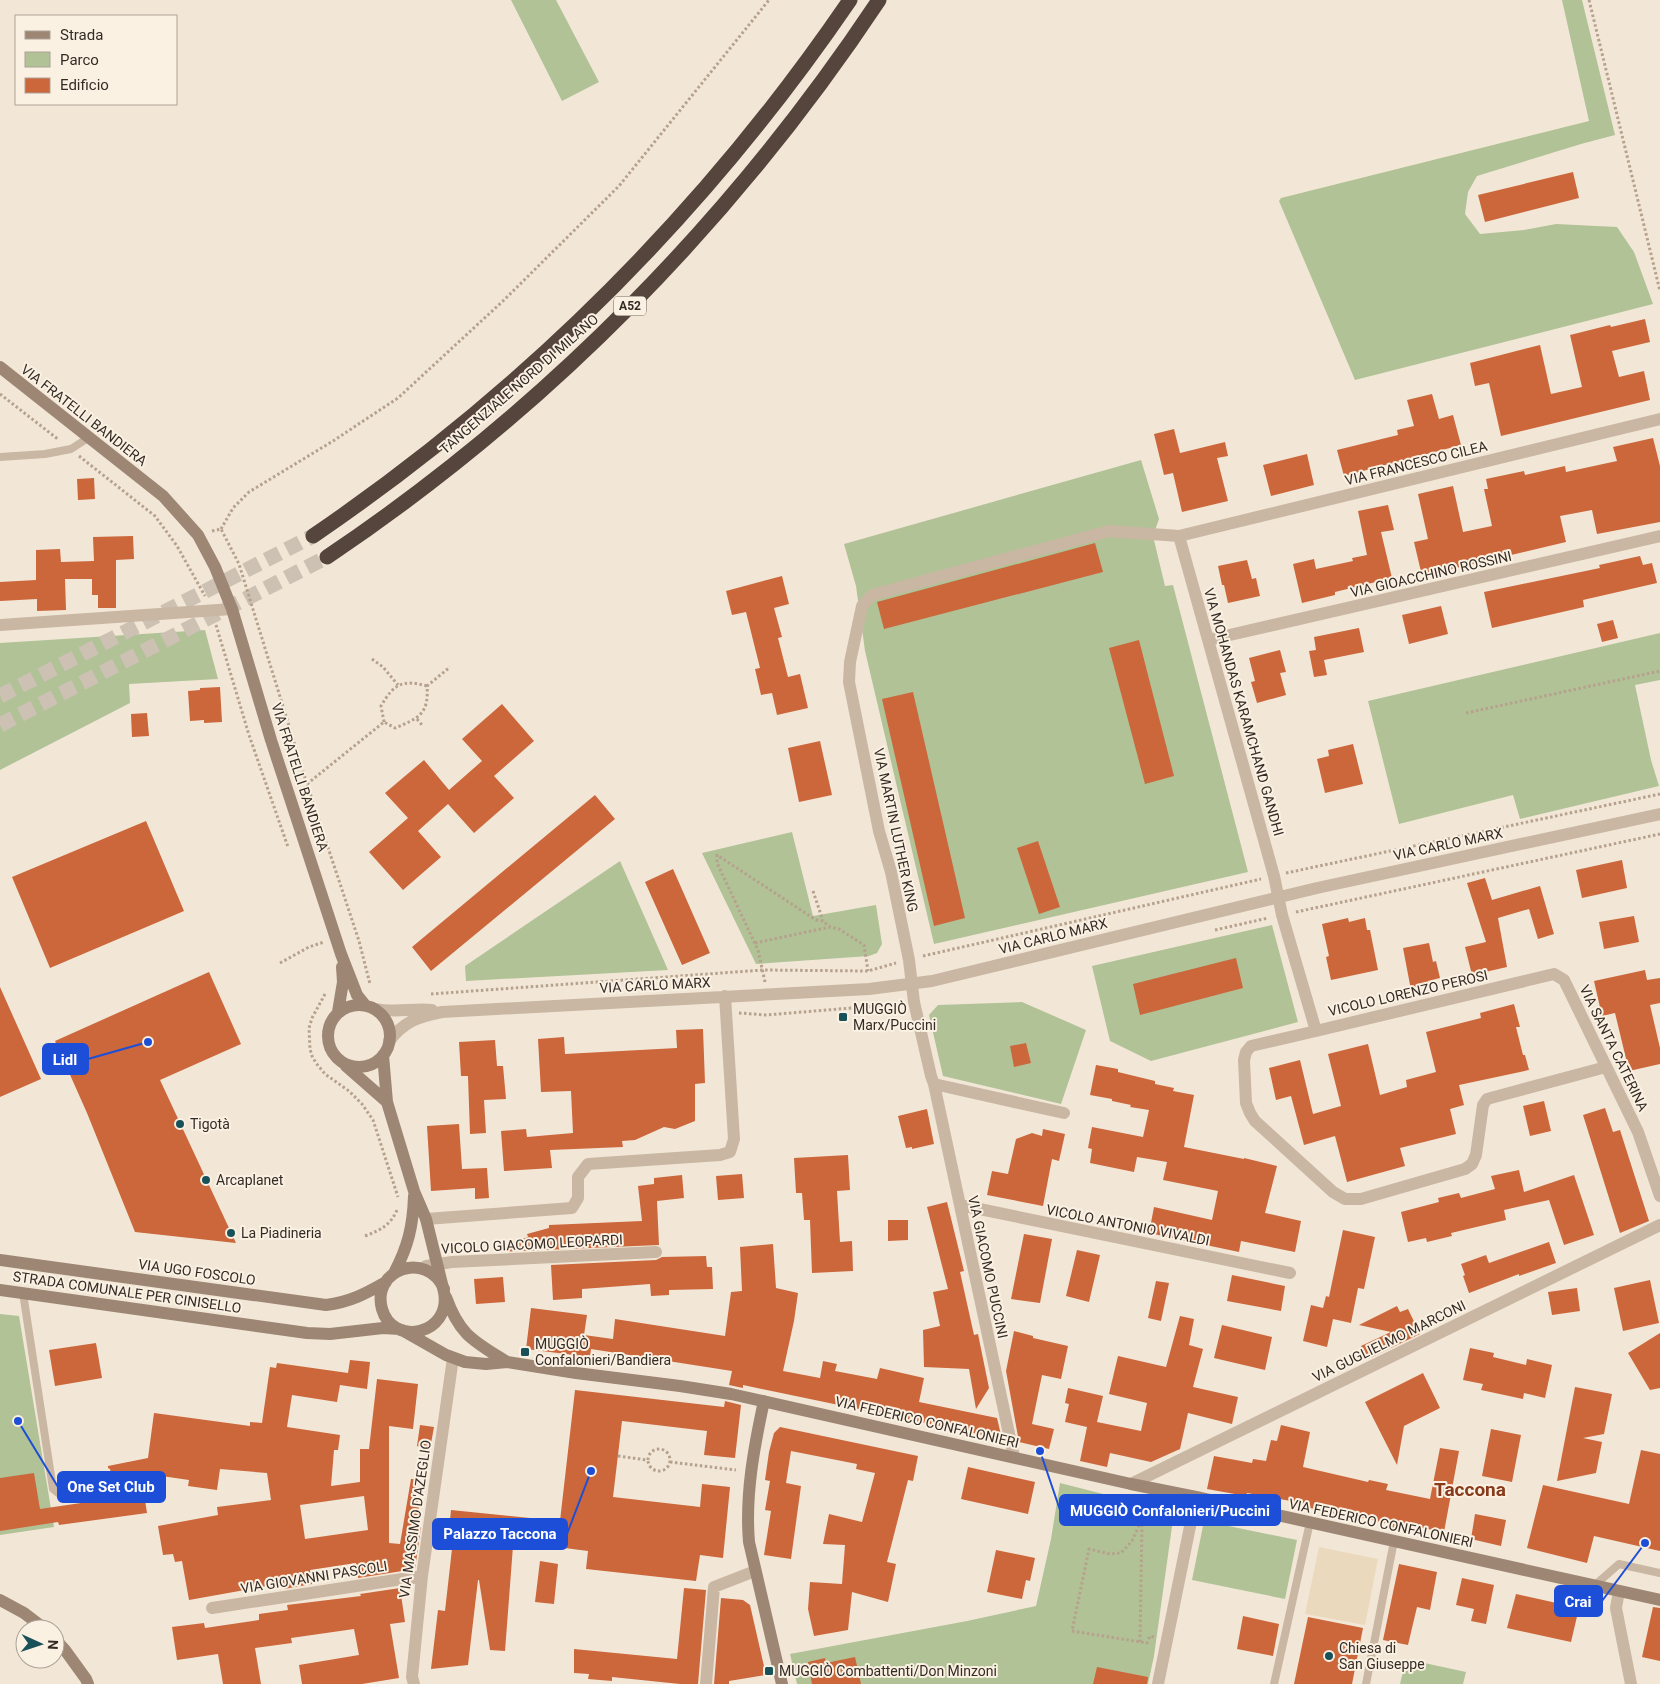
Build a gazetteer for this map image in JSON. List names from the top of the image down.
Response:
{
  "streets": {
    "highway": ["A52", "TANGENZIALE NORD DI MILANO"],
    "street": [
      "VIA FRATELLI BANDIERA",
      "VIA FRANCESCO CILEA",
      "VIA GIOACCHINO ROSSINI",
      "VIA MOHANDAS KARAMCHAND GANDHI",
      "VIA MARTIN LUTHER KING",
      "VIA CARLO MARX",
      "VICOLO LORENZO PEROSI",
      "VIA SANTA CATERINA",
      "VICOLO ANTONIO VIVALDI",
      "VICOLO GIACOMO LEOPARDI",
      "VIA GIACOMO PUCCINI",
      "VIA UGO FOSCOLO",
      "STRADA COMUNALE PER CINISELLO",
      "VIA GUGLIELMO MARCONI",
      "VIA FEDERICO CONFALONIERI",
      "VIA MASSIMO D'AZEGLIO",
      "VIA GIOVANNI PASCOLI"
    ]
  },
  "crossings": [
    ["VIA FRATELLI BANDIERA", "VIA CARLO MARX"],
    ["VIA FRANCESCO CILEA", "VIA MOHANDAS KARAMCHAND GANDHI"],
    ["VIA FRANCESCO CILEA", "VIA MARTIN LUTHER KING"],
    ["VIA GIOACCHINO ROSSINI", "VIA MOHANDAS KARAMCHAND GANDHI"],
    ["VIA MOHANDAS KARAMCHAND GANDHI", "VIA CARLO MARX"],
    ["VIA MOHANDAS KARAMCHAND GANDHI", "VICOLO LORENZO PEROSI"],
    ["VIA MARTIN LUTHER KING", "VIA CARLO MARX"],
    ["VIA MARTIN LUTHER KING", "VIA GIACOMO PUCCINI"],
    ["VIA CARLO MARX", "VICOLO LORENZO PEROSI"],
    ["VIA CARLO MARX", "VIA GIACOMO PUCCINI"],
    ["VICOLO LORENZO PEROSI", "VIA SANTA CATERINA"],
    ["VICOLO ANTONIO VIVALDI", "VIA GIACOMO PUCCINI"],
    ["VICOLO GIACOMO LEOPARDI", "VIA UGO FOSCOLO"],
    ["VICOLO GIACOMO LEOPARDI", "STRADA COMUNALE PER CINISELLO"],
    ["VICOLO GIACOMO LEOPARDI", "VIA FEDERICO CONFALONIERI"],
    ["VIA GIACOMO PUCCINI", "VIA FEDERICO CONFALONIERI"],
    ["VIA UGO FOSCOLO", "STRADA COMUNALE PER CINISELLO"],
    ["VIA UGO FOSCOLO", "VIA FEDERICO CONFALONIERI"],
    ["STRADA COMUNALE PER CINISELLO", "VIA FEDERICO CONFALONIERI"],
    ["VIA GUGLIELMO MARCONI", "VIA FEDERICO CONFALONIERI"],
    ["VIA FEDERICO CONFALONIERI", "VIA MASSIMO D'AZEGLIO"],
    ["VIA MASSIMO D'AZEGLIO", "VIA GIOVANNI PASCOLI"]
  ],
  "districts": ["Taccona"],
  "places": {
    "transit": ["MUGGIÒ Marx/Puccini", "MUGGIÒ Confalonieri/Bandiera", "MUGGIÒ Combattenti/Don Minzoni"],
    "other": [
      "Lidl",
      "Tigotà",
      "Arcaplanet",
      "La Piadineria",
      "One Set Club",
      "MUGGIÒ Confalonieri/Puccini",
      "Palazzo Taccona",
      "Crai",
      "Chiesa di San Giuseppe"
    ]
  },
  "legend": ["Strada", "Parco", "Edificio"],
  "north": "right"
}
